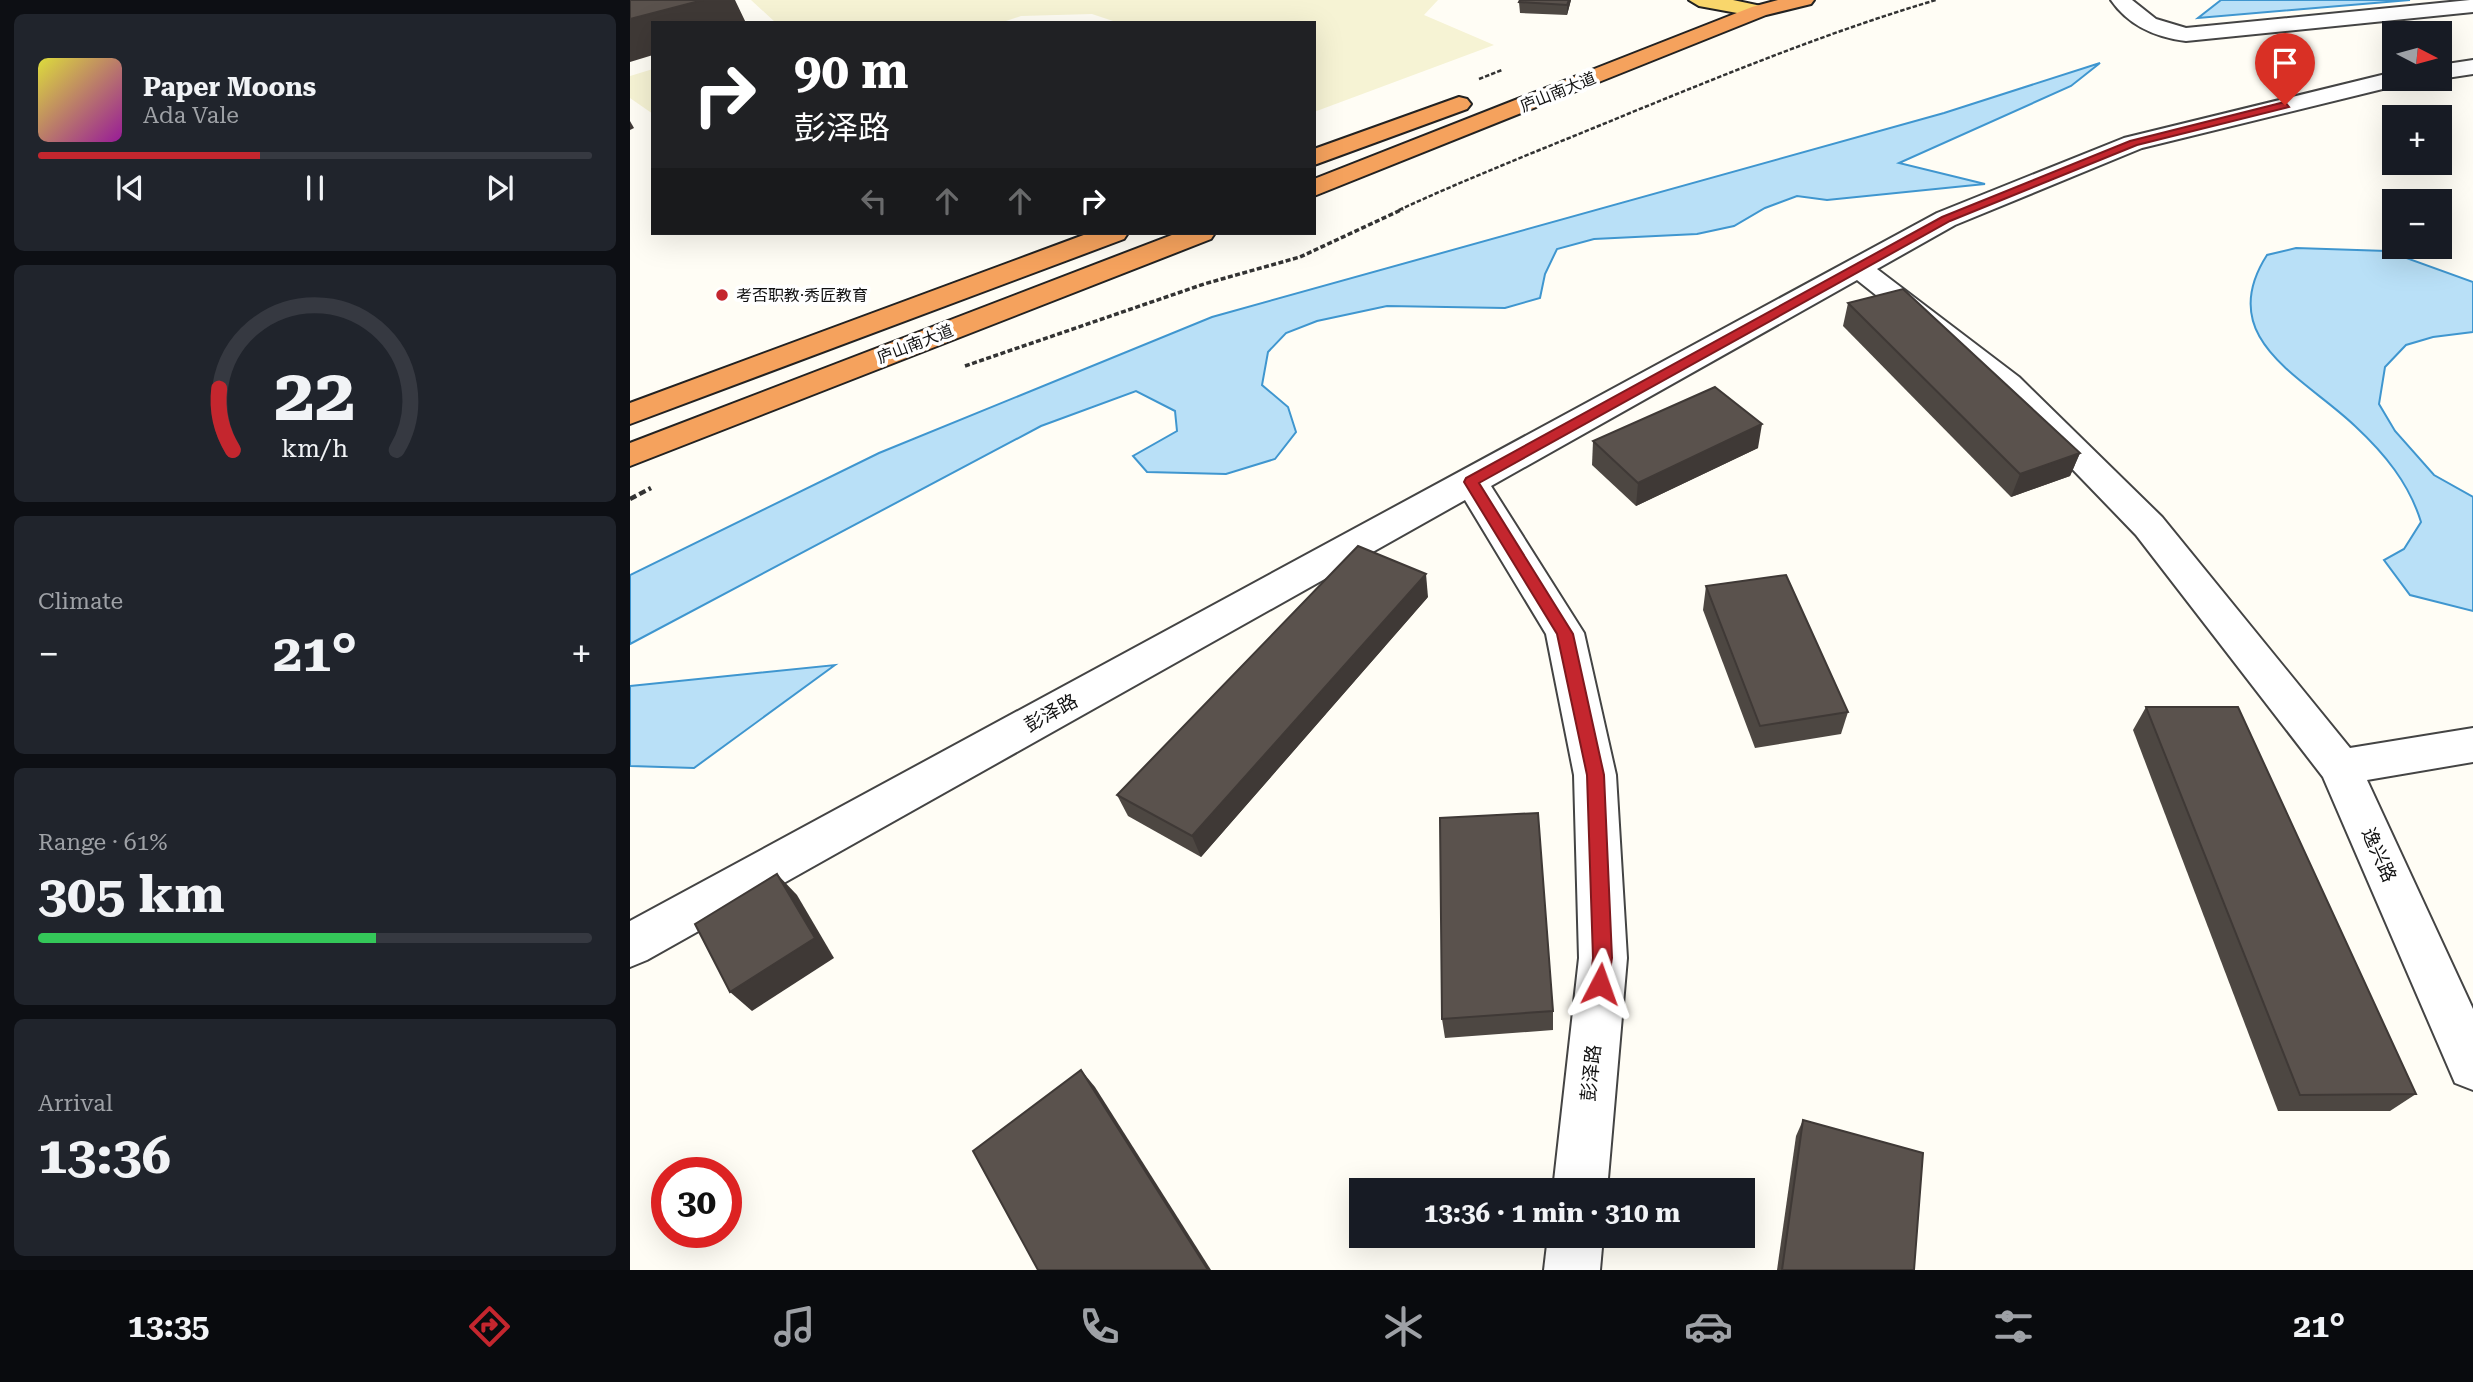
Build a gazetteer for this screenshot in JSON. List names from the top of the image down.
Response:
{
  "streets": {
    "highway": ["庐山南大道"],
    "street": ["彭泽路", "逸兴路"]
  },
  "crossings": [
    ["彭泽路", "逸兴路"]
  ],
  "places": ["考否职教·秀匠教育"],
  "north": "right",
  "page": {
    "map_buttons": ["+", "−"],
    "turn": ["90 m", "彭泽路"],
    "song": ["Paper Moons", "Ada Vale"],
    "tile": [
      "Climate",
      ["Range · 61%", "305 km"],
      ["Arrival", "13:36"]
    ],
    "heat": ["−", "21°", "+"],
    "limit": "30",
    "trip": "13:36 · 1 min · 310 m",
    "tabs": ["13:35", "21°"],
    "gauge": ["22", "km/h"]
  }
}
